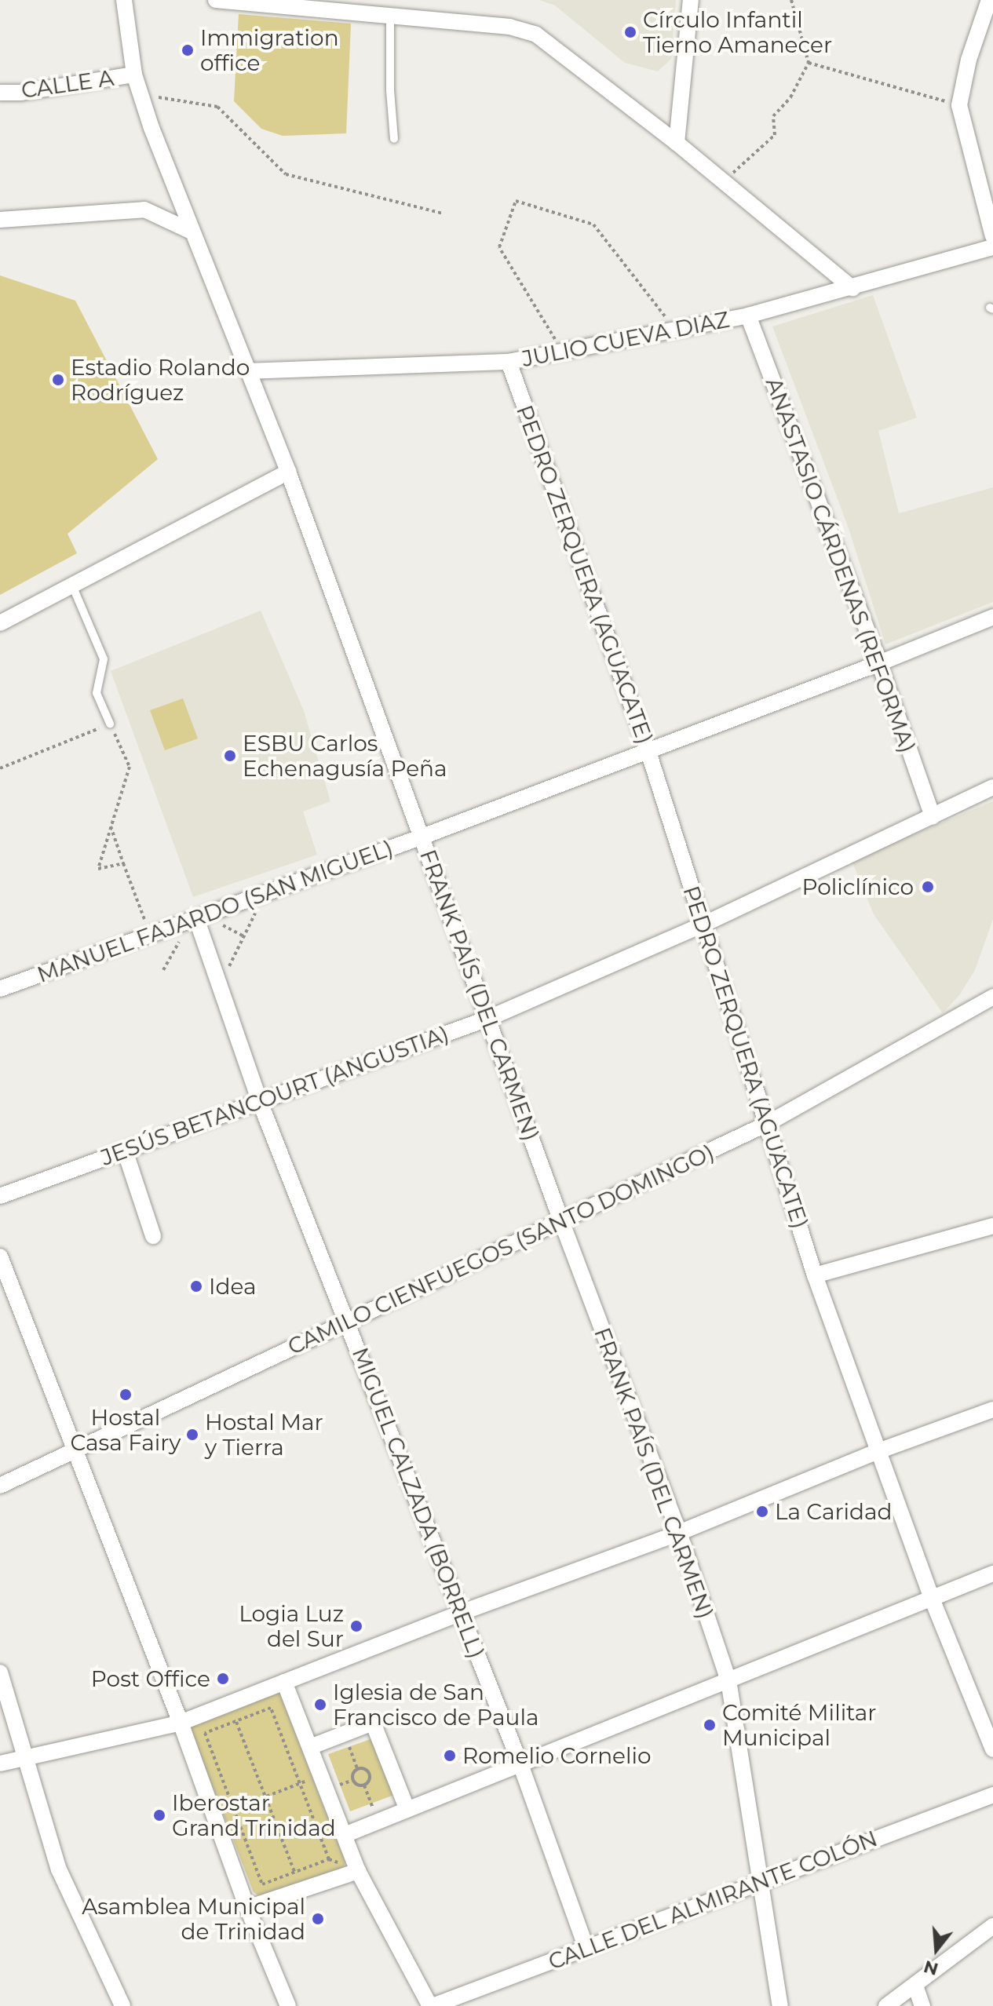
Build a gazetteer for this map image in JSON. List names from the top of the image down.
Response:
{
  "streets": {
    "street": [
      "CALLE A",
      "JULIO CUEVA DIAZ",
      "ANASTASIO CÁRDENAS (REFORMA)",
      "PEDRO ZERQUERA (AGUACATE)",
      "MANUEL FAJARDO (SAN MIGUEL)",
      "FRANK PAÍS (DEL CARMEN)",
      "JESÚS BETANCOURT (ANGUSTIA)",
      "CAMILO CIENFUEGOS (SANTO DOMINGO)",
      "MIGUEL CALZADA (BORRELL)",
      "CALLE DEL ALMIRANTE COLÓN"
    ]
  },
  "crossings": [
    ["CALLE A", "FRANK PAÍS (DEL CARMEN)"],
    ["JULIO CUEVA DIAZ", "ANASTASIO CÁRDENAS (REFORMA)"],
    ["JULIO CUEVA DIAZ", "PEDRO ZERQUERA (AGUACATE)"],
    ["JULIO CUEVA DIAZ", "FRANK PAÍS (DEL CARMEN)"],
    ["ANASTASIO CÁRDENAS (REFORMA)", "MANUEL FAJARDO (SAN MIGUEL)"],
    ["ANASTASIO CÁRDENAS (REFORMA)", "JESÚS BETANCOURT (ANGUSTIA)"],
    ["PEDRO ZERQUERA (AGUACATE)", "MANUEL FAJARDO (SAN MIGUEL)"],
    ["PEDRO ZERQUERA (AGUACATE)", "JESÚS BETANCOURT (ANGUSTIA)"],
    ["PEDRO ZERQUERA (AGUACATE)", "CAMILO CIENFUEGOS (SANTO DOMINGO)"],
    ["MANUEL FAJARDO (SAN MIGUEL)", "FRANK PAÍS (DEL CARMEN)"],
    ["MANUEL FAJARDO (SAN MIGUEL)", "MIGUEL CALZADA (BORRELL)"],
    ["FRANK PAÍS (DEL CARMEN)", "JESÚS BETANCOURT (ANGUSTIA)"],
    ["FRANK PAÍS (DEL CARMEN)", "CAMILO CIENFUEGOS (SANTO DOMINGO)"],
    ["FRANK PAÍS (DEL CARMEN)", "CALLE DEL ALMIRANTE COLÓN"],
    ["JESÚS BETANCOURT (ANGUSTIA)", "MIGUEL CALZADA (BORRELL)"],
    ["CAMILO CIENFUEGOS (SANTO DOMINGO)", "MIGUEL CALZADA (BORRELL)"],
    ["MIGUEL CALZADA (BORRELL)", "CALLE DEL ALMIRANTE COLÓN"]
  ],
  "places": [
    "Círculo Infantil Tierno Amanecer",
    "Immigration office",
    "Estadio Rolando Rodríguez",
    "ESBU Carlos Echenagusía Peña",
    "Policlínico",
    "Idea",
    "Hostal Casa Fairy",
    "Hostal Mar y Tierra",
    "La Caridad",
    "Logia Luz del Sur",
    "Post Office",
    "Iglesia de San Francisco de Paula",
    "Comité Militar Municipal",
    "Romelio Cornelio",
    "Iberostar Grand Trinidad",
    "Asamblea Municipal de Trinidad"
  ],
  "north": "bottom"
}
